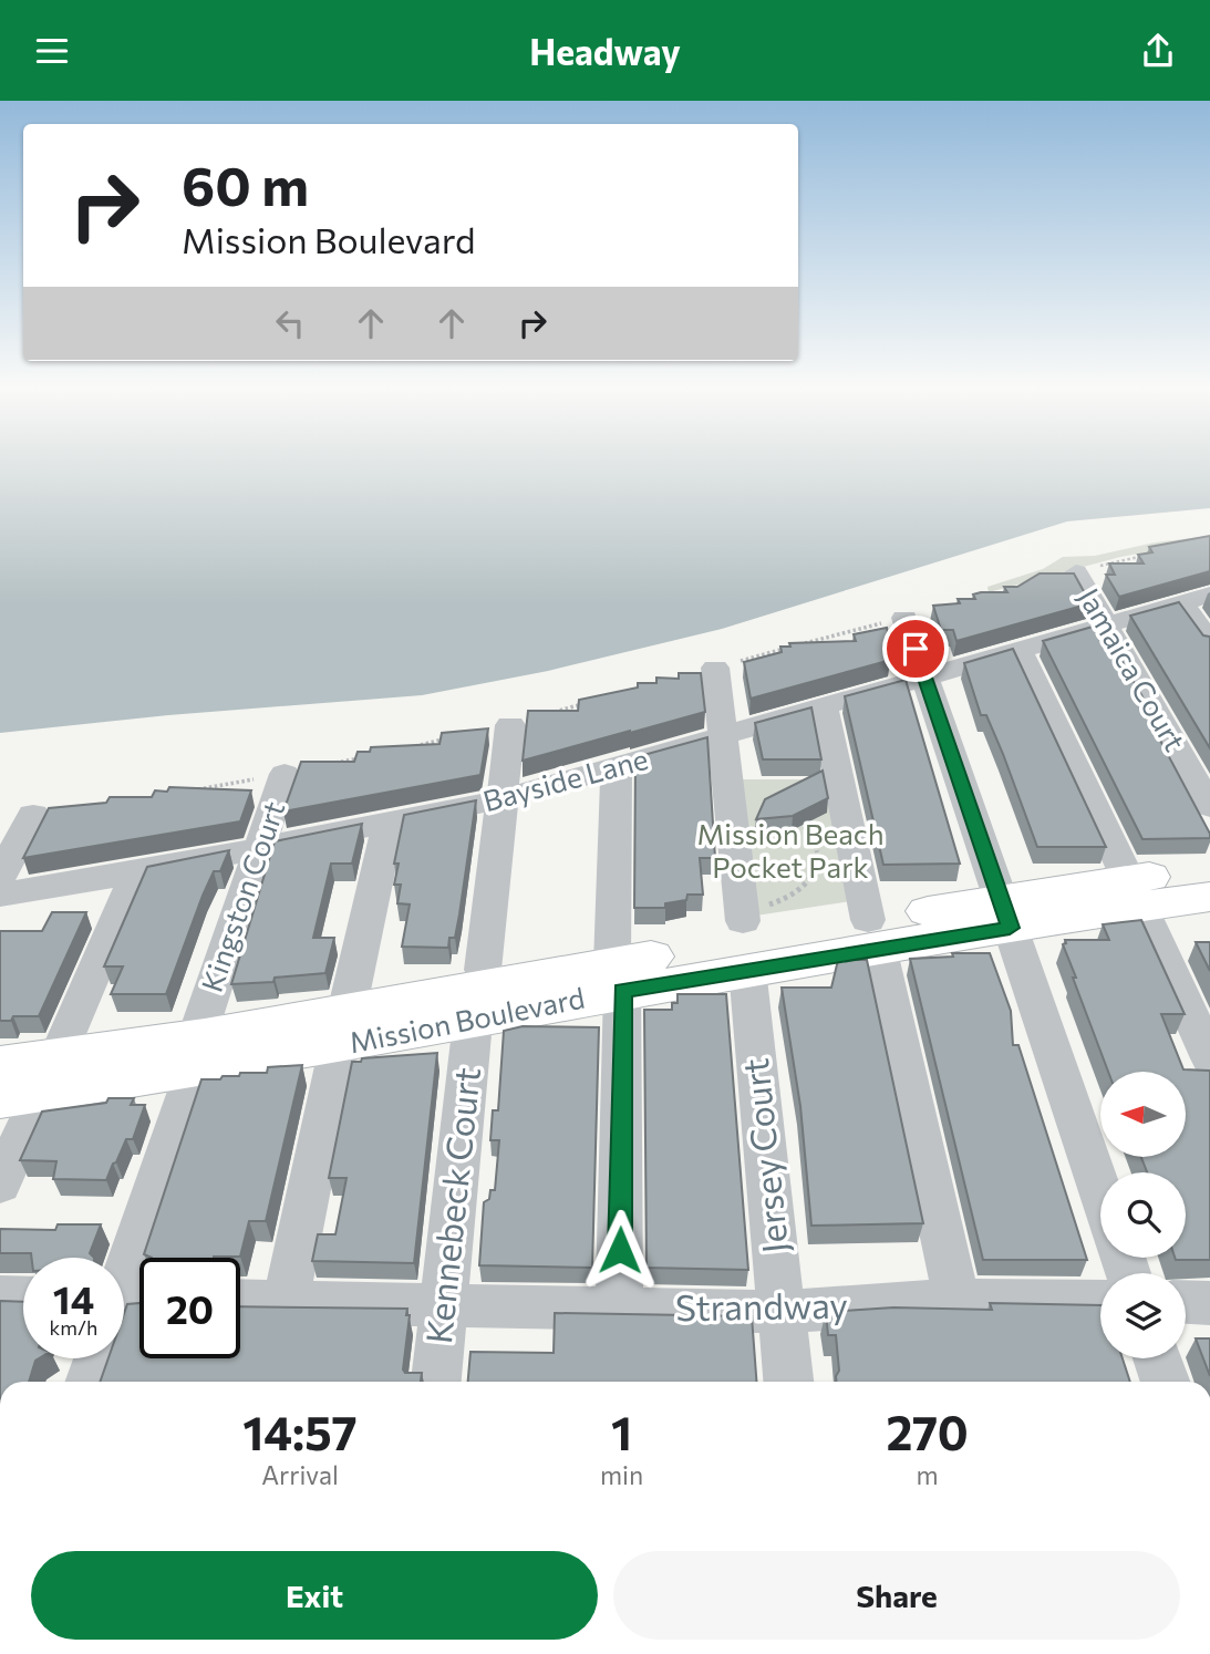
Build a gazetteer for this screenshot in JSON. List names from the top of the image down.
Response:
{
  "streets": {
    "main road": ["Mission Boulevard"],
    "street": [
      "Jamaica Court",
      "Bayside Lane",
      "Kingston Court",
      "Jersey Court",
      "Kennebeck Court",
      "Strandway"
    ]
  },
  "crossings": [
    ["Jamaica Court", "Bayside Lane"],
    ["Bayside Lane", "Kingston Court"],
    ["Mission Boulevard", "Jersey Court"],
    ["Mission Boulevard", "Kennebeck Court"],
    ["Jersey Court", "Strandway"],
    ["Kennebeck Court", "Strandway"]
  ],
  "parks": ["Mission Beach Pocket Park"],
  "north": "left",
  "page": {
    "header": "Headway",
    "turn": ["60 m", "Mission Boulevard"],
    "speed": "14 km/h",
    "limit": "20",
    "eta": [
      "14:57",
      "Arrival",
      "1",
      "min",
      "270",
      "m"
    ],
    "buttons": ["Exit", "Share"]
  }
}
